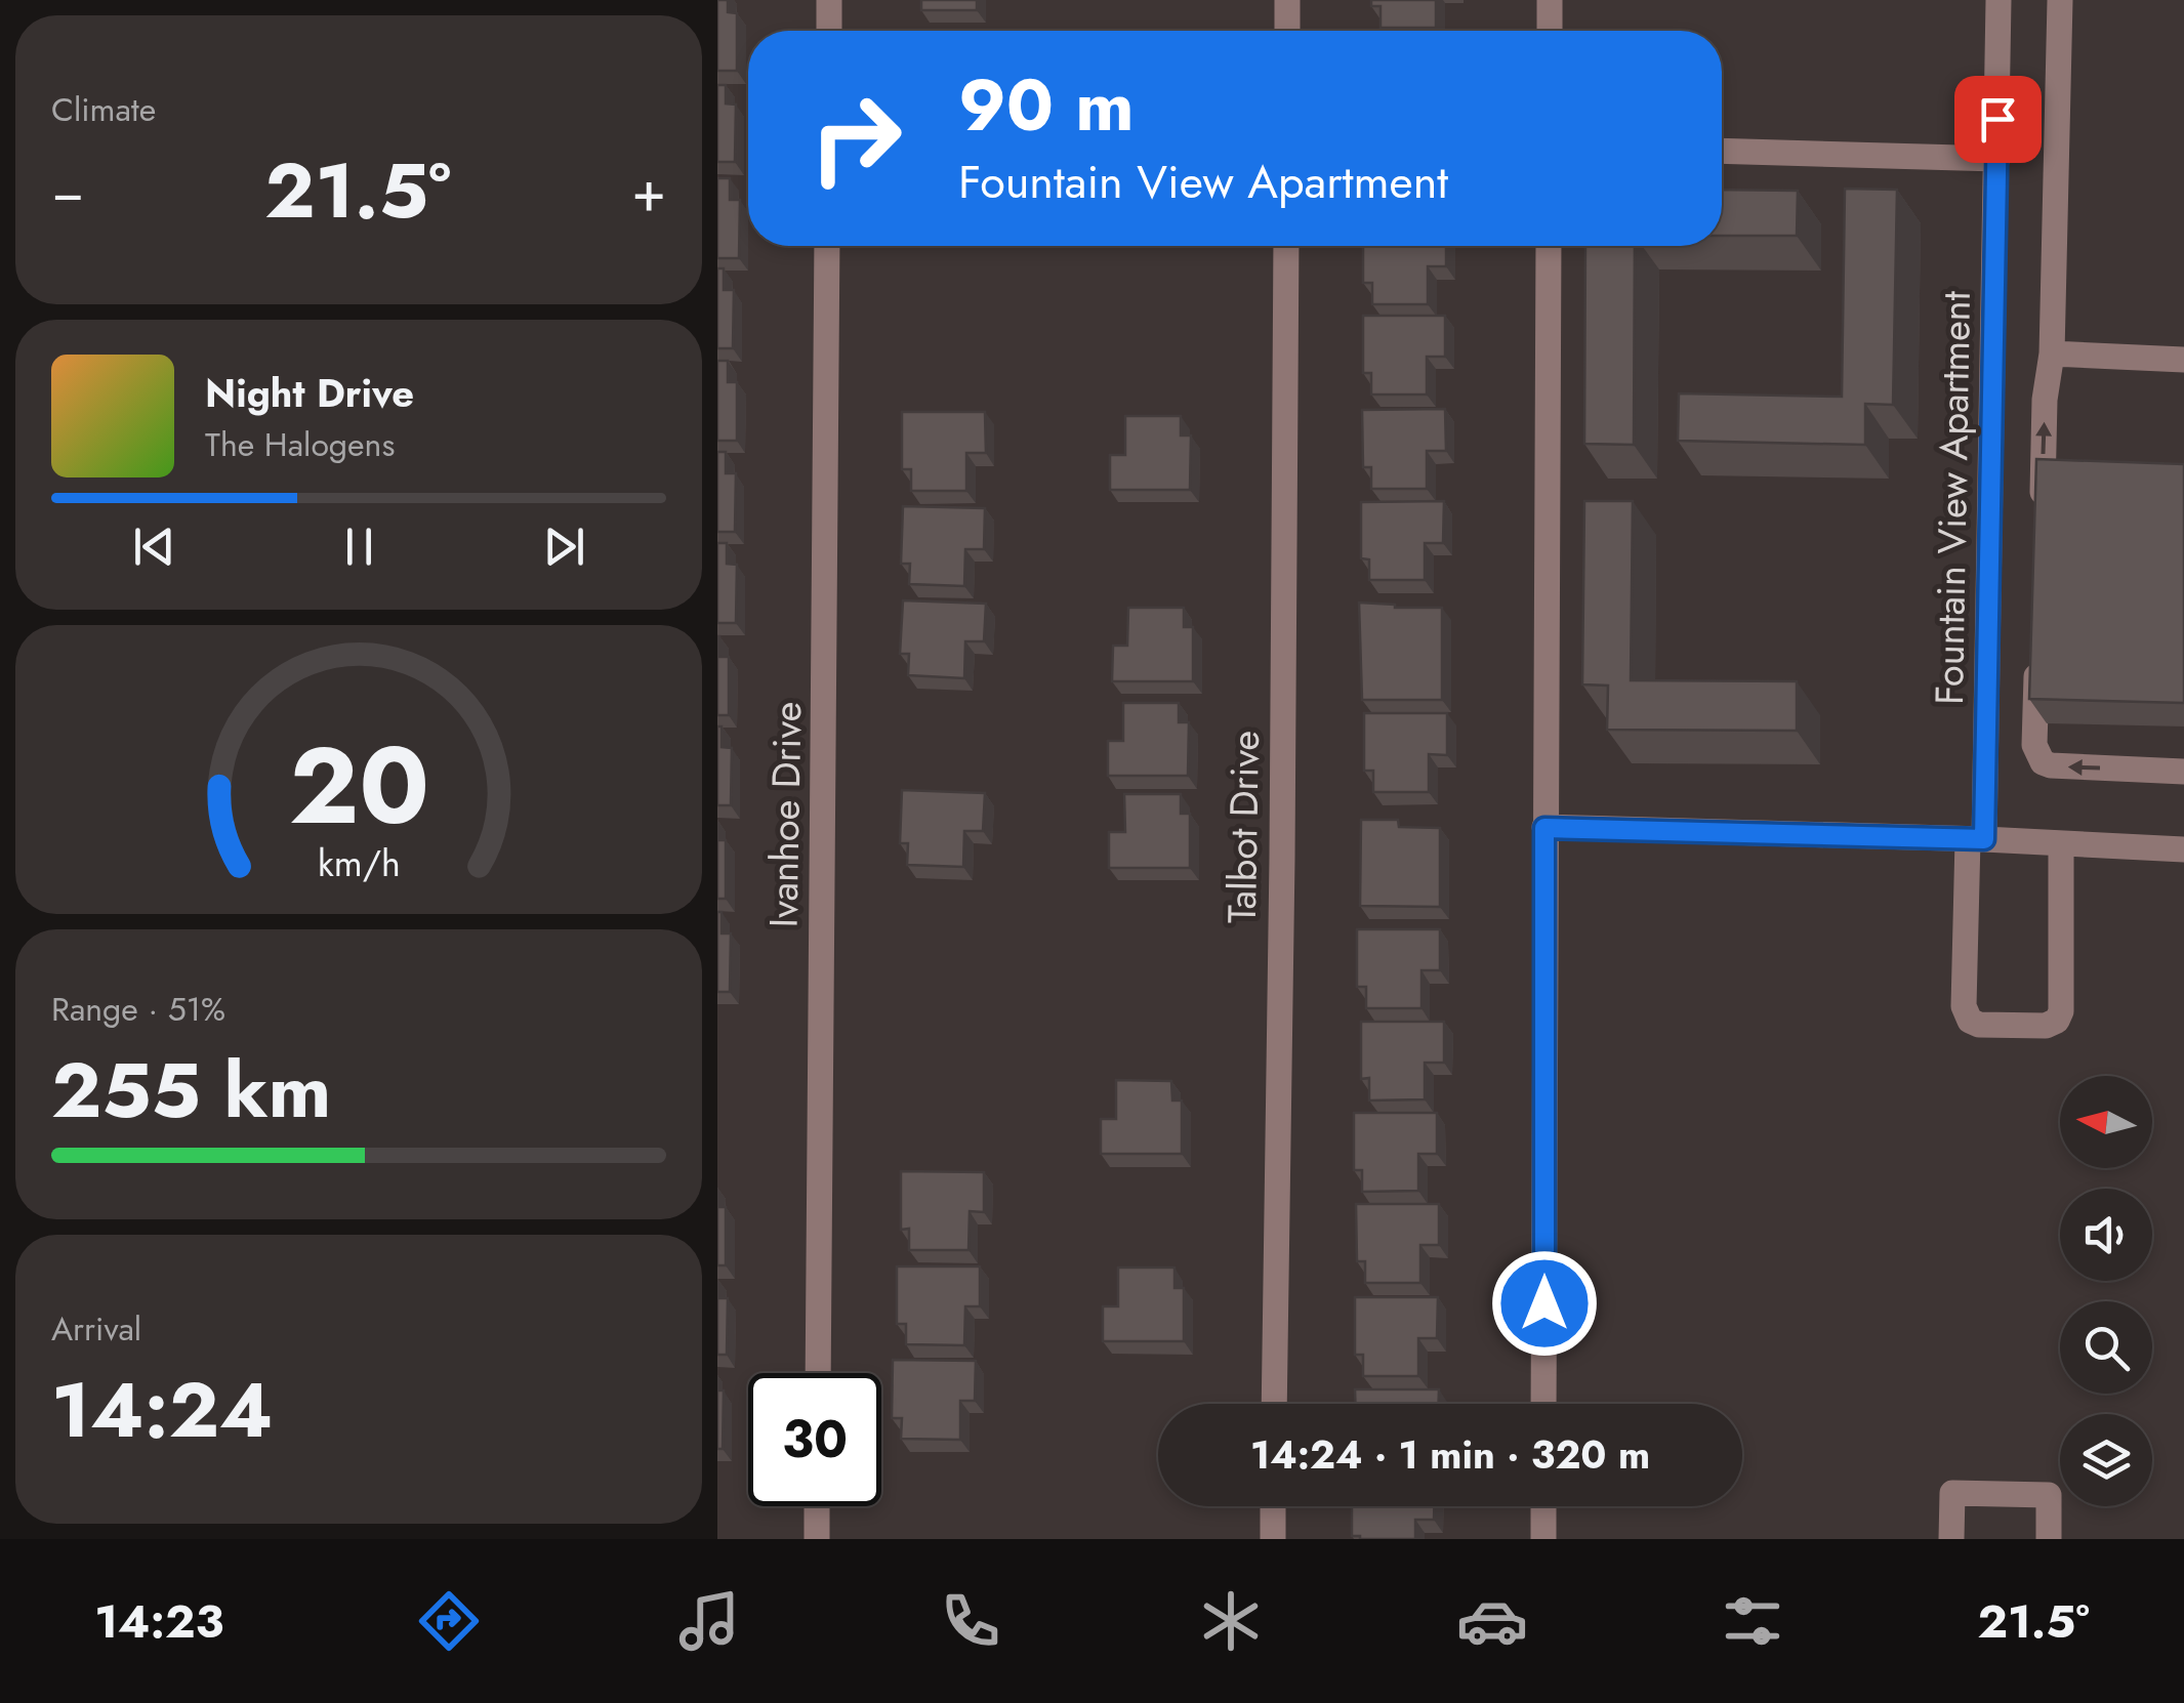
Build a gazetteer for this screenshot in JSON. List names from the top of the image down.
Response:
{
  "streets": {
    "street": ["Fountain View Apartment", "Ivanhoe Drive", "Talbot Drive"]
  },
  "north": "left",
  "page": {
    "tile": [
      "Climate",
      ["Range · 51%", "255 km"],
      ["Arrival", "14:24"]
    ],
    "turn": ["90 m", "Fountain View Apartment"],
    "heat": ["−", "21.5°", "+"],
    "song": ["Night Drive", "The Halogens"],
    "limit": "30",
    "trip": "14:24 · 1 min · 320 m",
    "tabs": ["14:23", "21.5°"],
    "gauge": ["20", "km/h"]
  }
}
